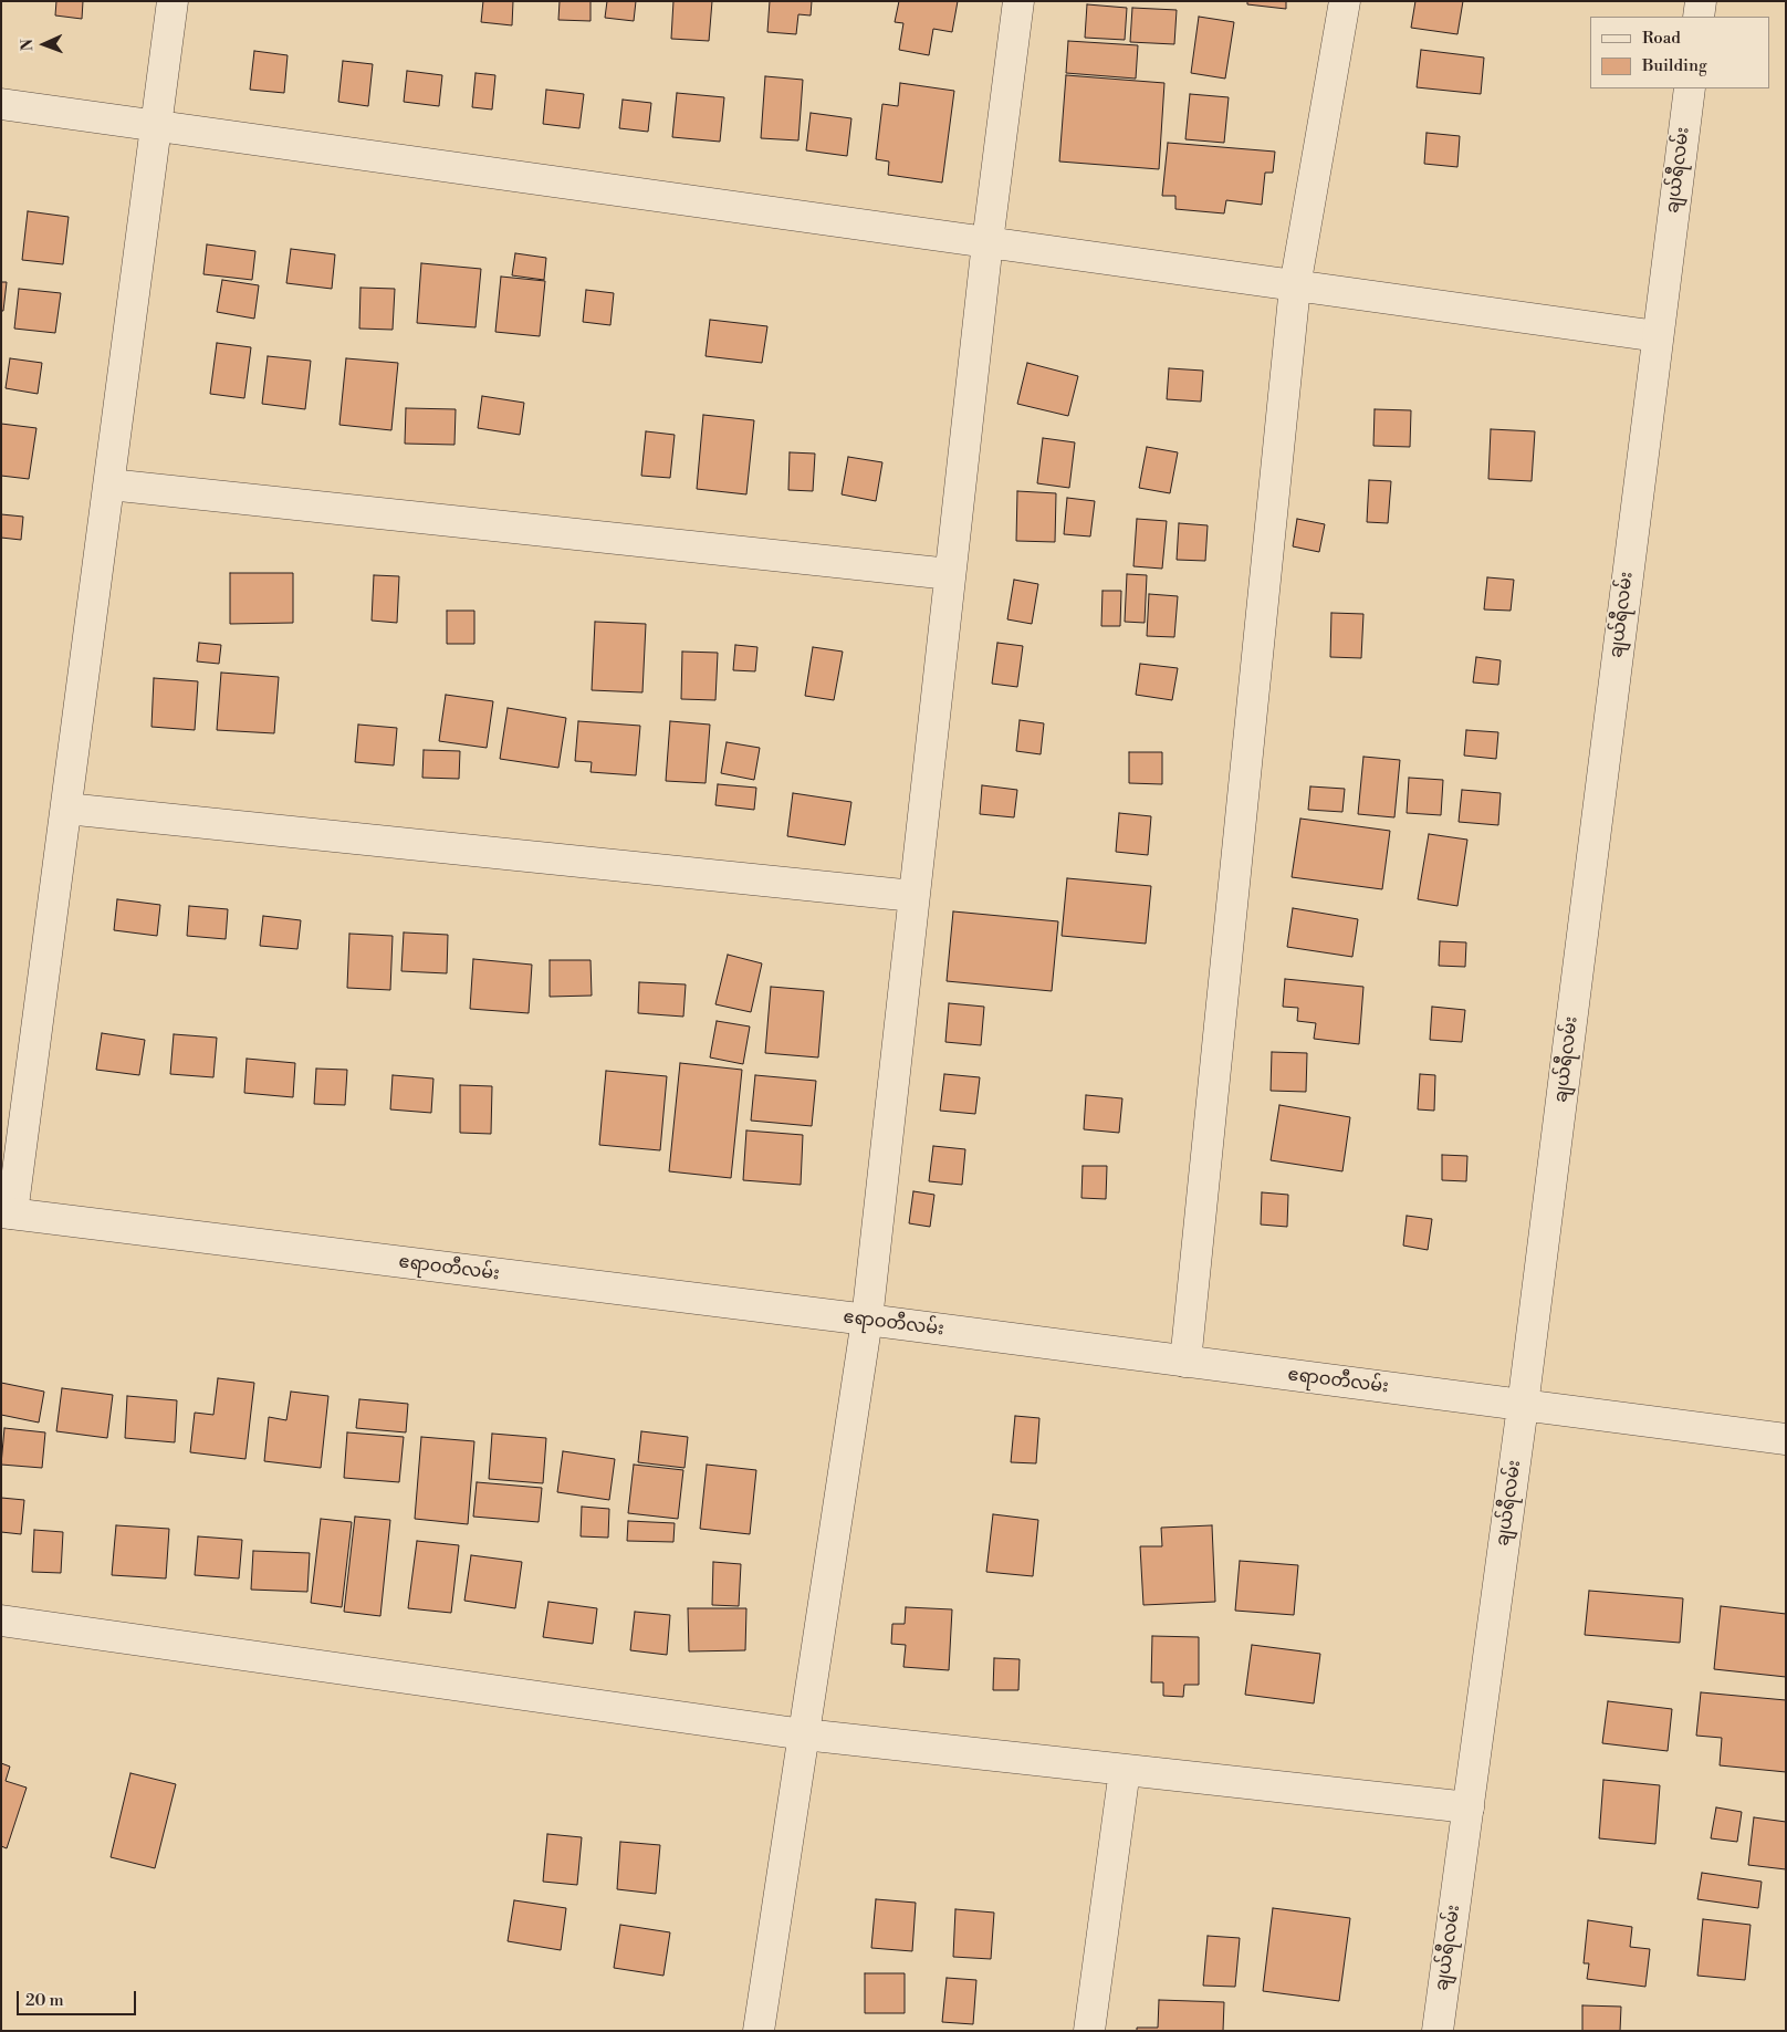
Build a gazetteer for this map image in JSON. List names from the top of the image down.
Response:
{
  "streets": {
    "street": ["ချယ်ရီလမ်း", "ဧရာဝတီလမ်း"]
  },
  "crossings": [
    ["ချယ်ရီလမ်း", "ဧရာဝတီလမ်း"]
  ],
  "legend": ["Road", "Building"],
  "scale_bar": "20 m",
  "north": "left"
}
